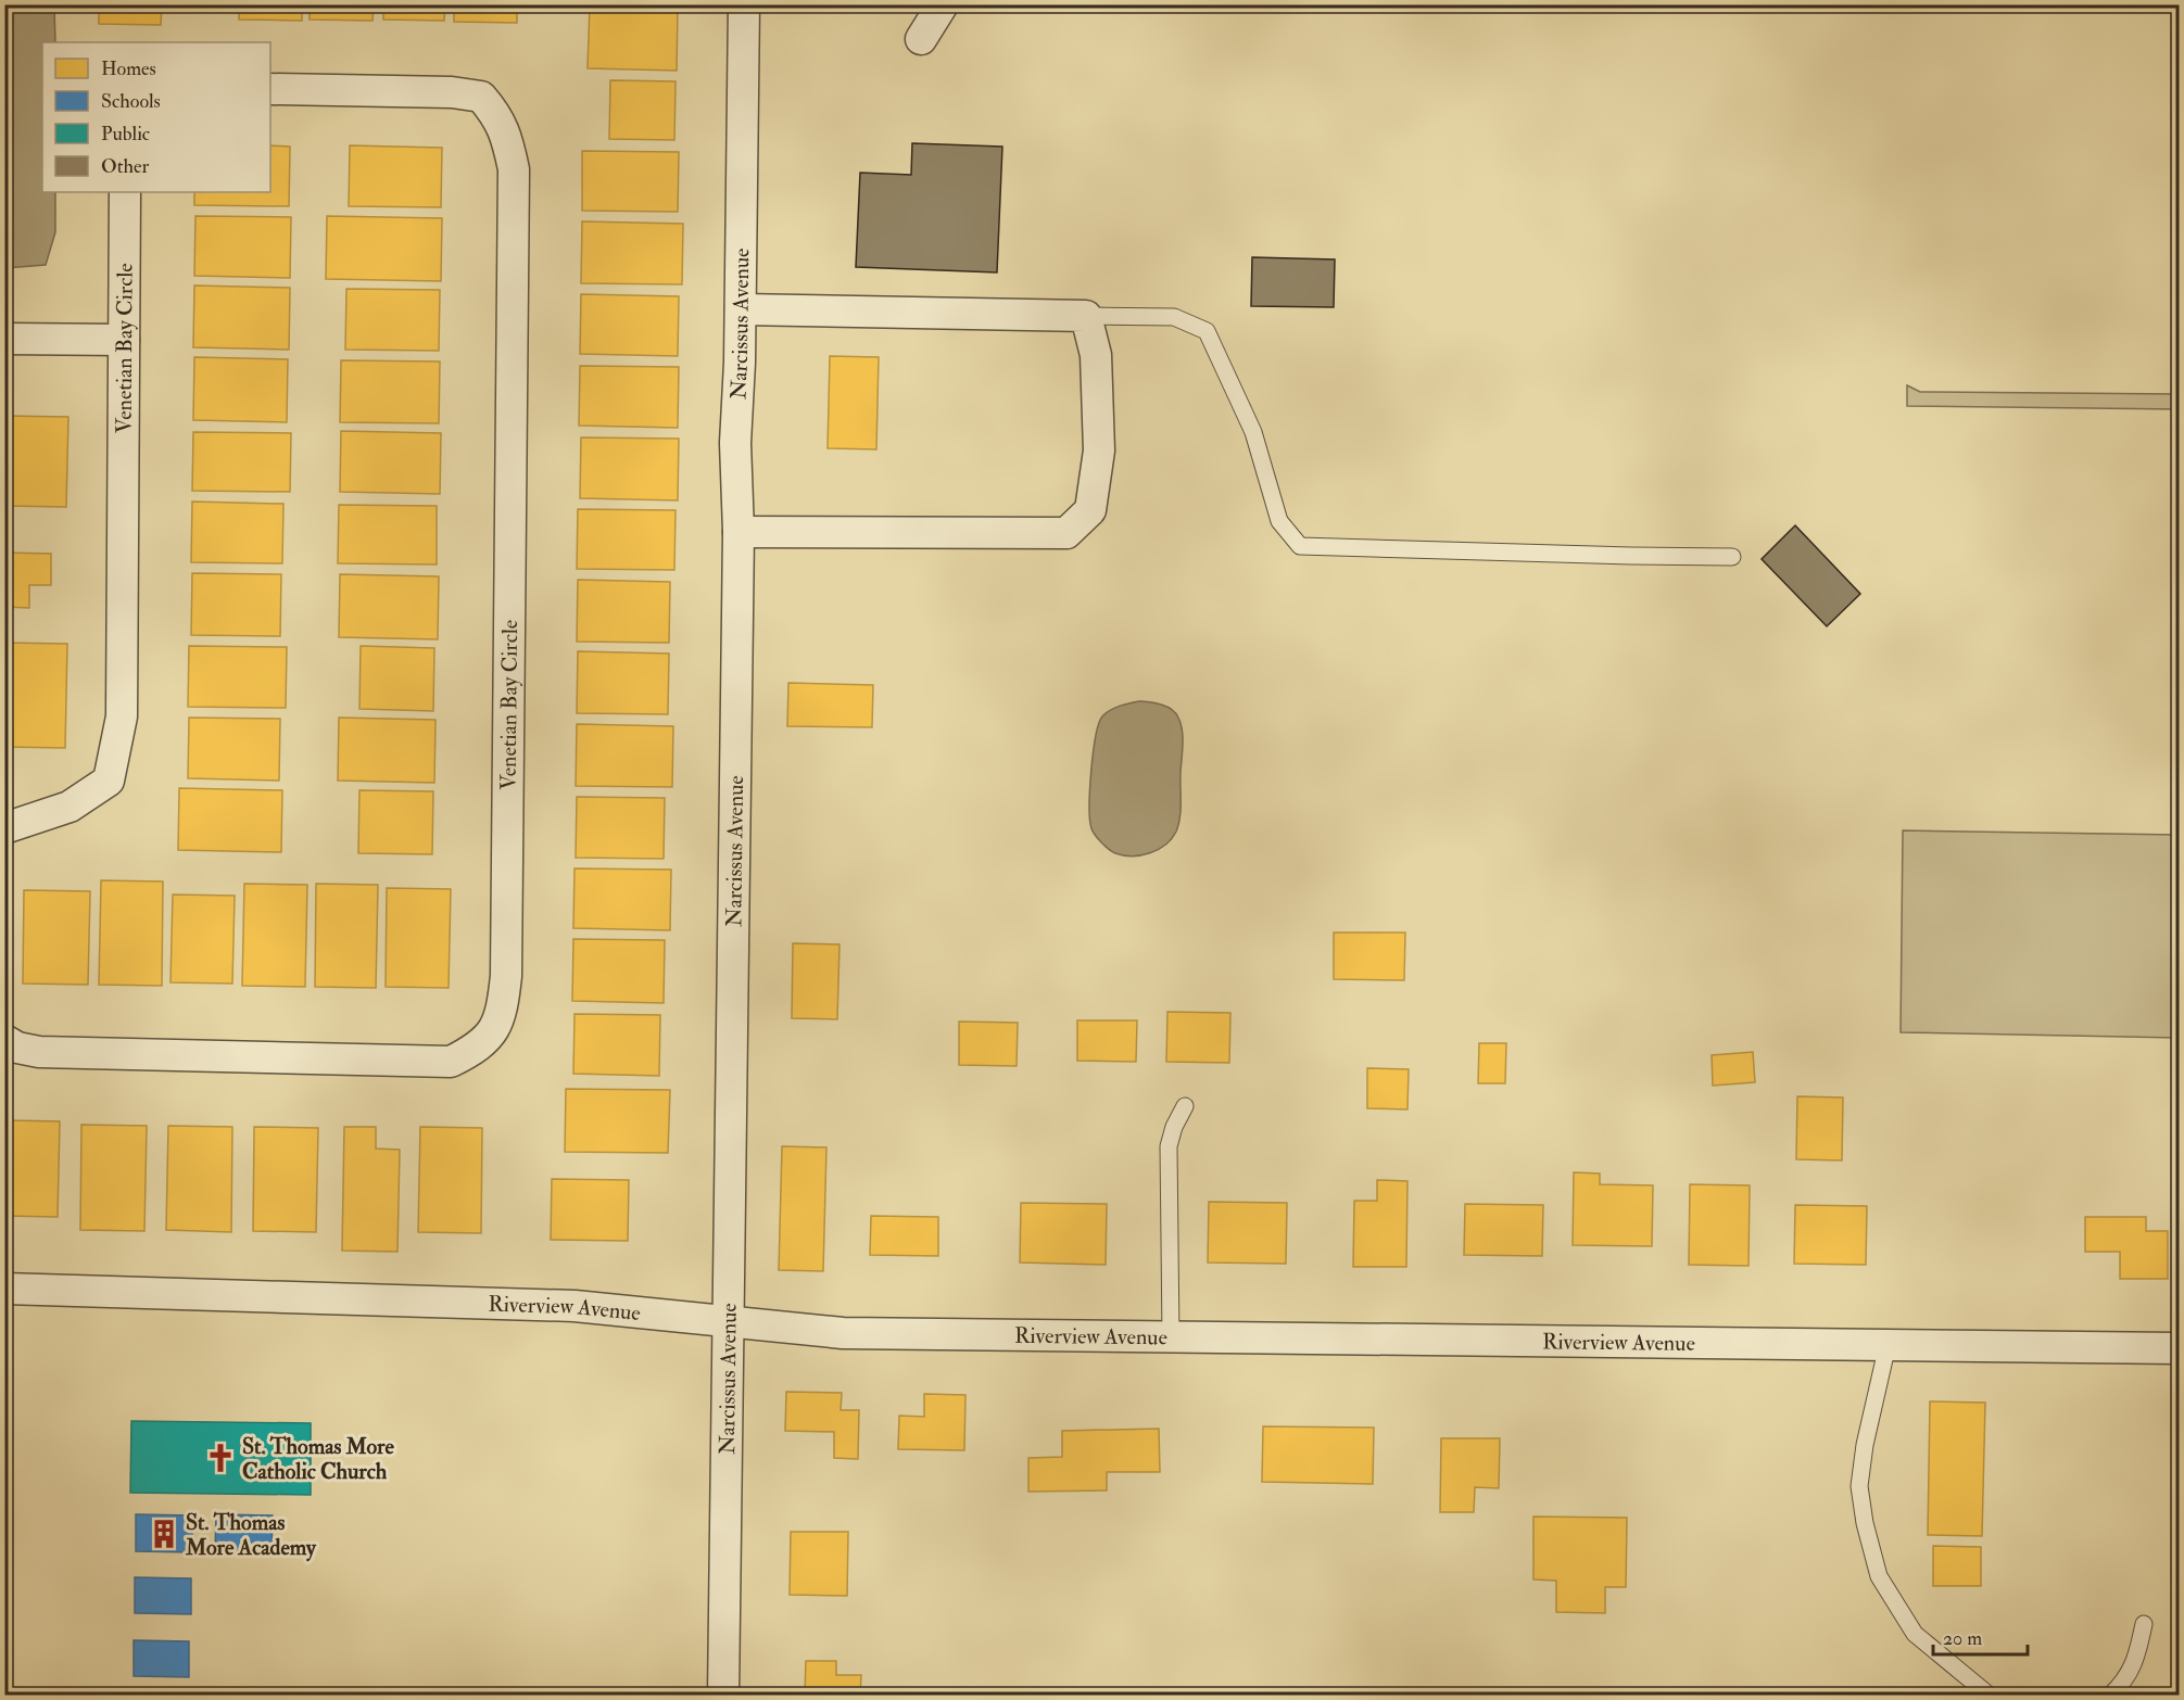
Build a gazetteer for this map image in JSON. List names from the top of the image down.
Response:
{
  "streets": {
    "street": ["Narcissus Avenue", "Venetian Bay Circle", "Riverview Avenue"]
  },
  "crossings": [
    ["Narcissus Avenue", "Riverview Avenue"]
  ],
  "places": {
    "church": ["St. Thomas More Catholic Church"],
    "building": ["St. Thomas More Academy"]
  },
  "legend": [
    "Homes",
    "Schools",
    "Public",
    "Other"
  ],
  "scale_bar": "20 m"
}
